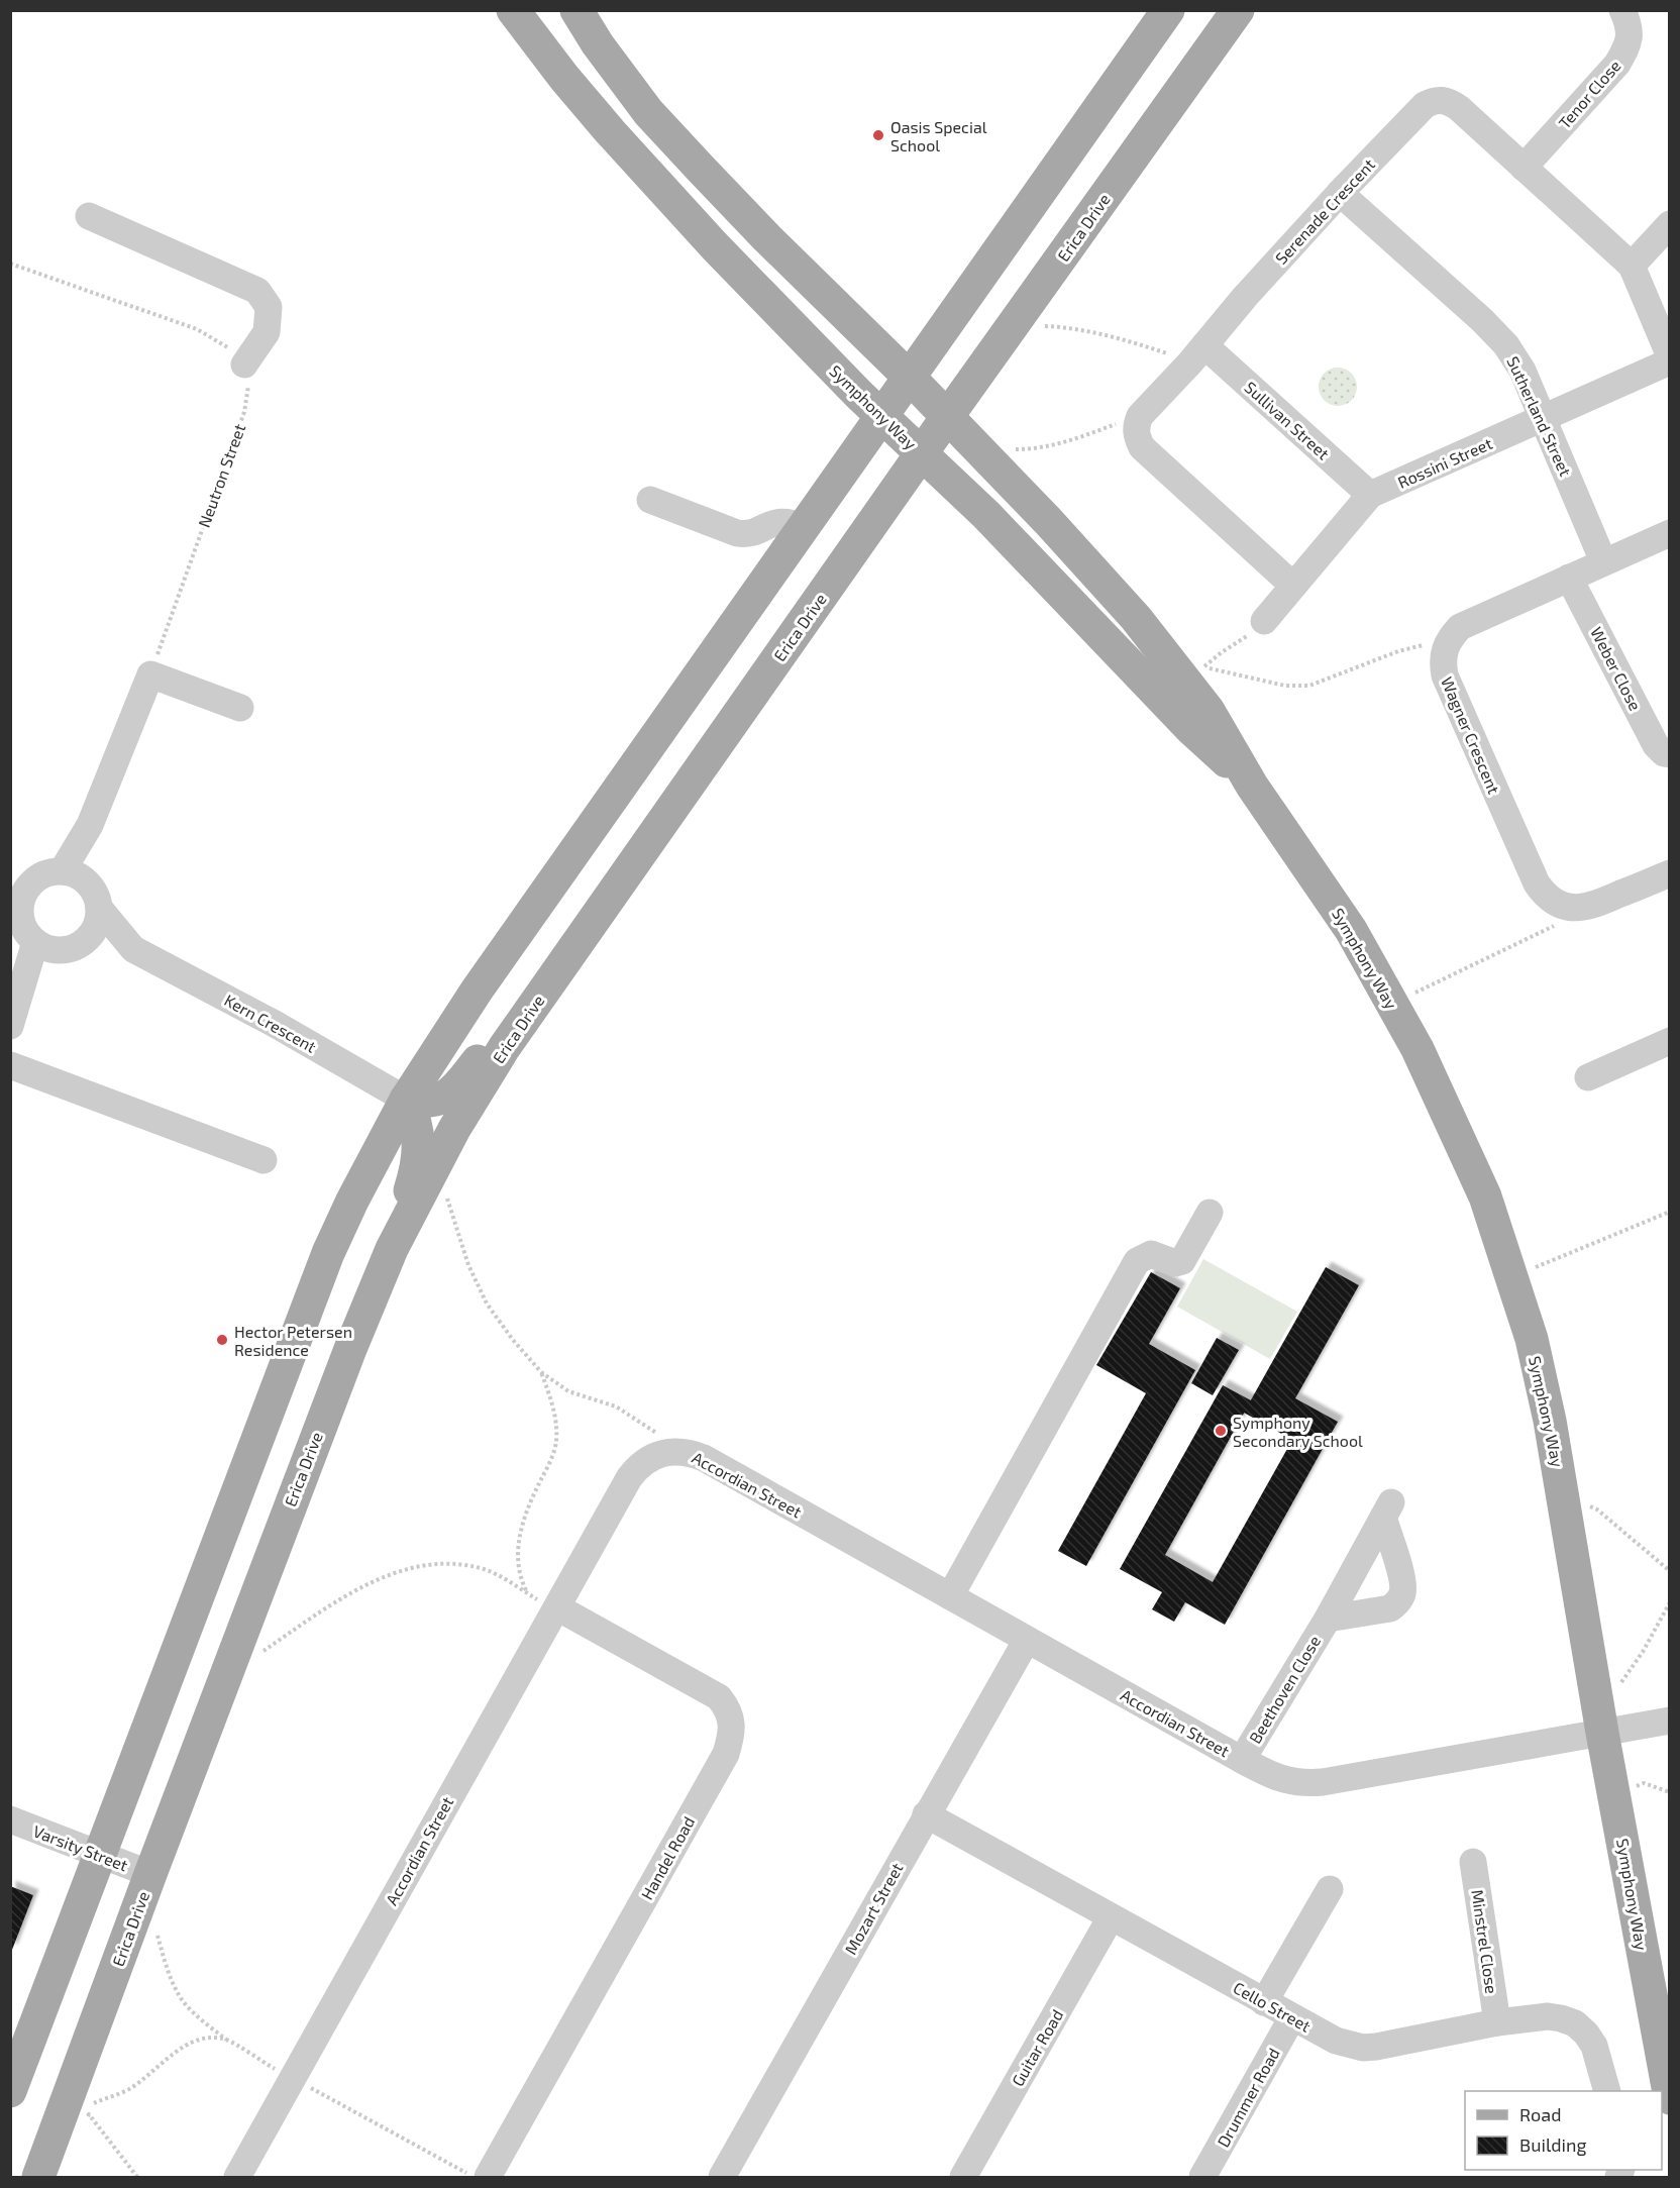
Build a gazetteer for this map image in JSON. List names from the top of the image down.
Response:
{
  "streets": {
    "main road": ["Erica Drive", "Symphony Way"],
    "street": [
      "Tenor Close",
      "Serenade Crescent",
      "Sutherland Street",
      "Sullivan Street",
      "Rossini Street",
      "Weber Close",
      "Wagner Crescent",
      "Kern Crescent",
      "Accordian Street",
      "Beethoven Close",
      "Varsity Street",
      "Handel Road",
      "Mozart Street",
      "Minstrel Close",
      "Cello Street",
      "Guitar Road",
      "Drummer Road"
    ],
    "path": ["Neutron Street"]
  },
  "crossings": [
    ["Tenor Close", "Serenade Crescent"],
    ["Serenade Crescent", "Sutherland Street"],
    ["Serenade Crescent", "Sullivan Street"],
    ["Serenade Crescent", "Rossini Street"],
    ["Erica Drive", "Symphony Way"],
    ["Erica Drive", "Varsity Street"],
    ["Symphony Way", "Accordian Street"],
    ["Sutherland Street", "Rossini Street"],
    ["Sutherland Street", "Wagner Crescent"],
    ["Sullivan Street", "Rossini Street"],
    ["Weber Close", "Wagner Crescent"],
    ["Accordian Street", "Beethoven Close"],
    ["Accordian Street", "Handel Road"],
    ["Accordian Street", "Mozart Street"],
    ["Mozart Street", "Cello Street"],
    ["Minstrel Close", "Cello Street"],
    ["Cello Street", "Guitar Road"],
    ["Cello Street", "Drummer Road"]
  ],
  "places": ["Oasis Special School", "Hector Petersen Residence", "Symphony Secondary School"],
  "legend": ["Road", "Building"]
}
